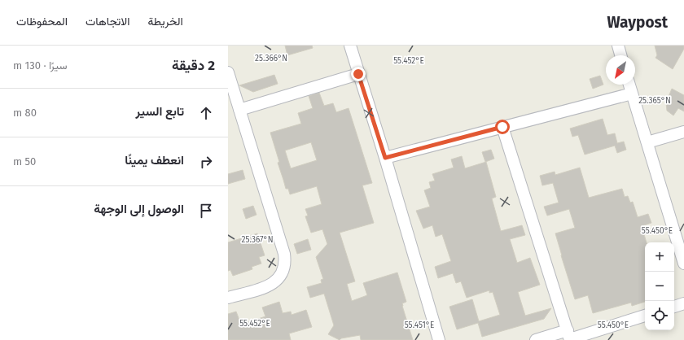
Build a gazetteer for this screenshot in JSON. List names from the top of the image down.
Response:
{
  "north": "bottom left",
  "page": {
    "header": "Waypost",
    "nav": ["الخريطة", "الاتجاهات", "المحفوظات"],
    "heading": ["2 دقيقة", "سيرًا · 130 m"],
    "list": [
      ["تابع السير", "80 m"],
      ["انعطف يمينًا", "50 m"],
      "الوصول إلى الوجهة"
    ],
    "map_buttons": ["+", "−"]
  },
  "coordinates": [
    "25.366°N",
    "55.452°E",
    "25.365°N",
    "55.450°E",
    "25.367°N",
    "55.451°E"
  ]
}
